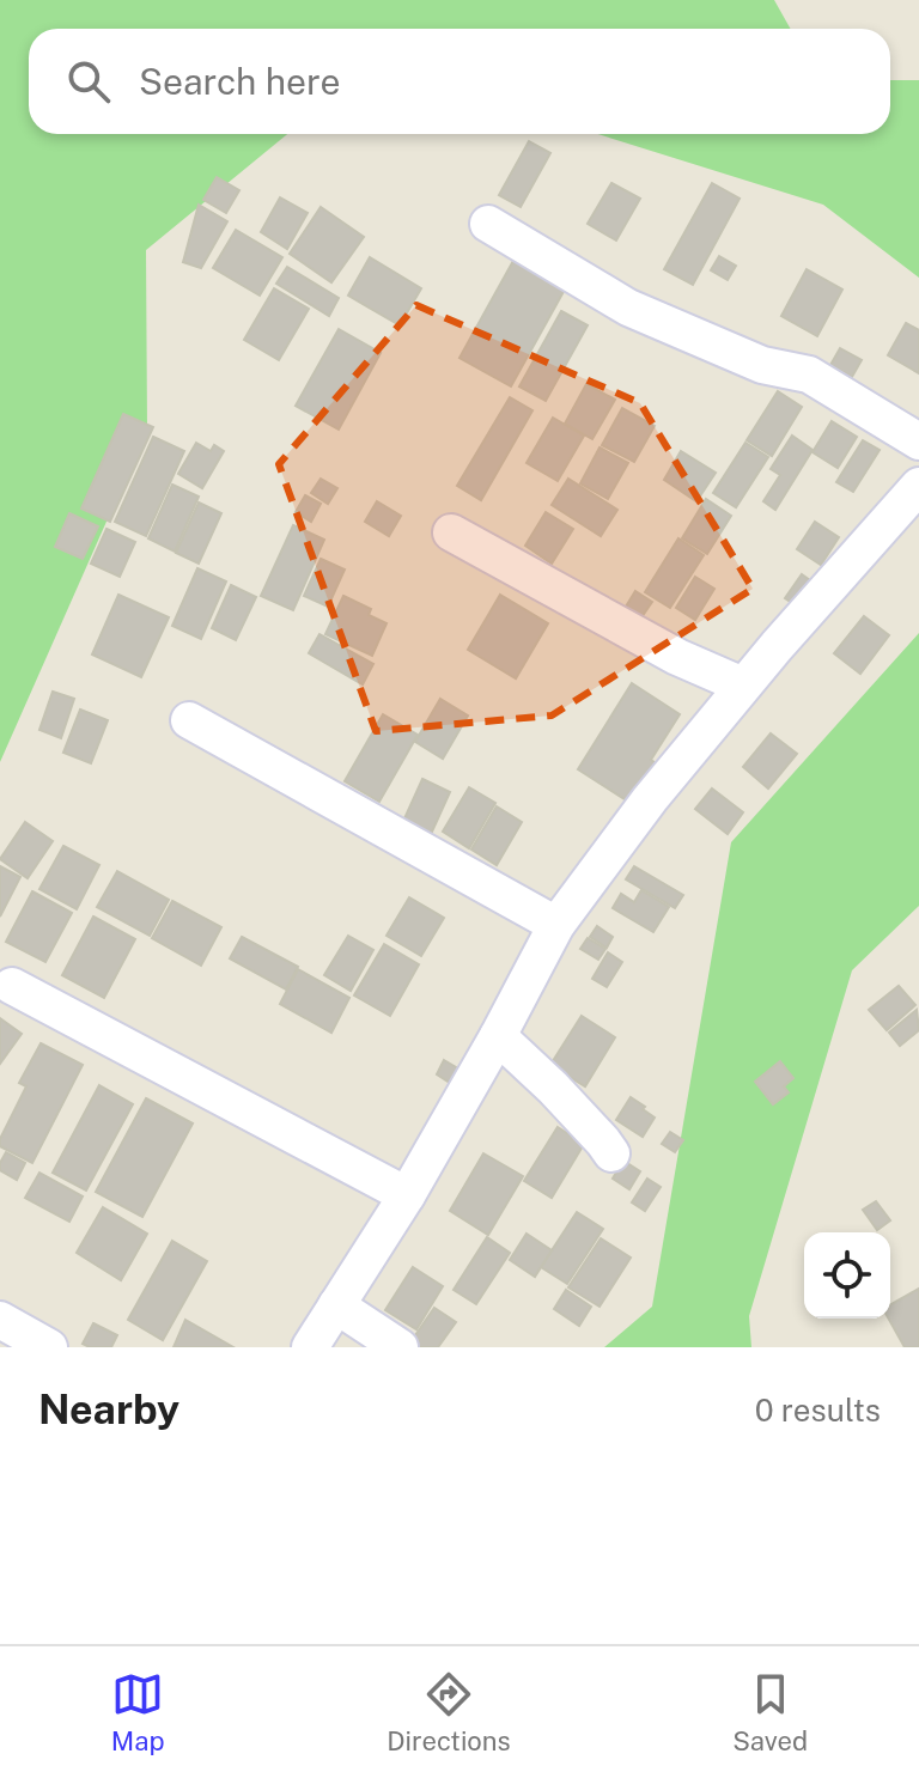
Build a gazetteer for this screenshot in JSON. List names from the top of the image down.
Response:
{
  "page": {
    "search": "Search here",
    "heading": ["Nearby", "0 results"],
    "nav": ["Map", "Directions", "Saved"]
  }
}
